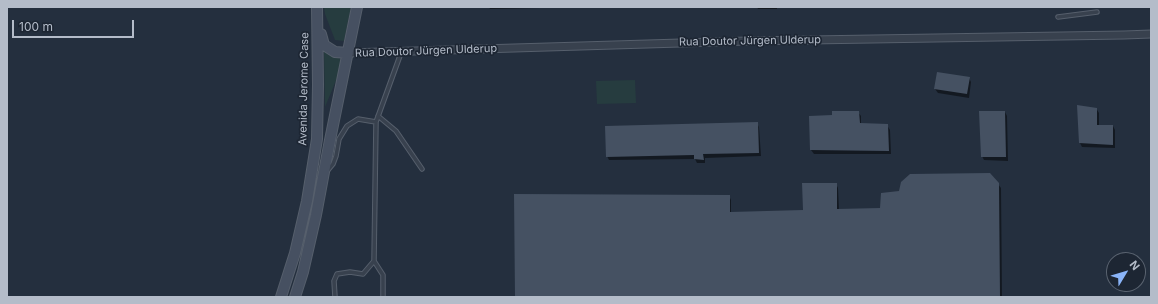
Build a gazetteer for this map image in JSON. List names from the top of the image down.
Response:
{
  "streets": {
    "main road": ["Avenida Jerome Case"],
    "street": ["Rua Doutor Jürgen Ulderup"]
  },
  "scale_bar": "100 m",
  "north": "top right"
}
